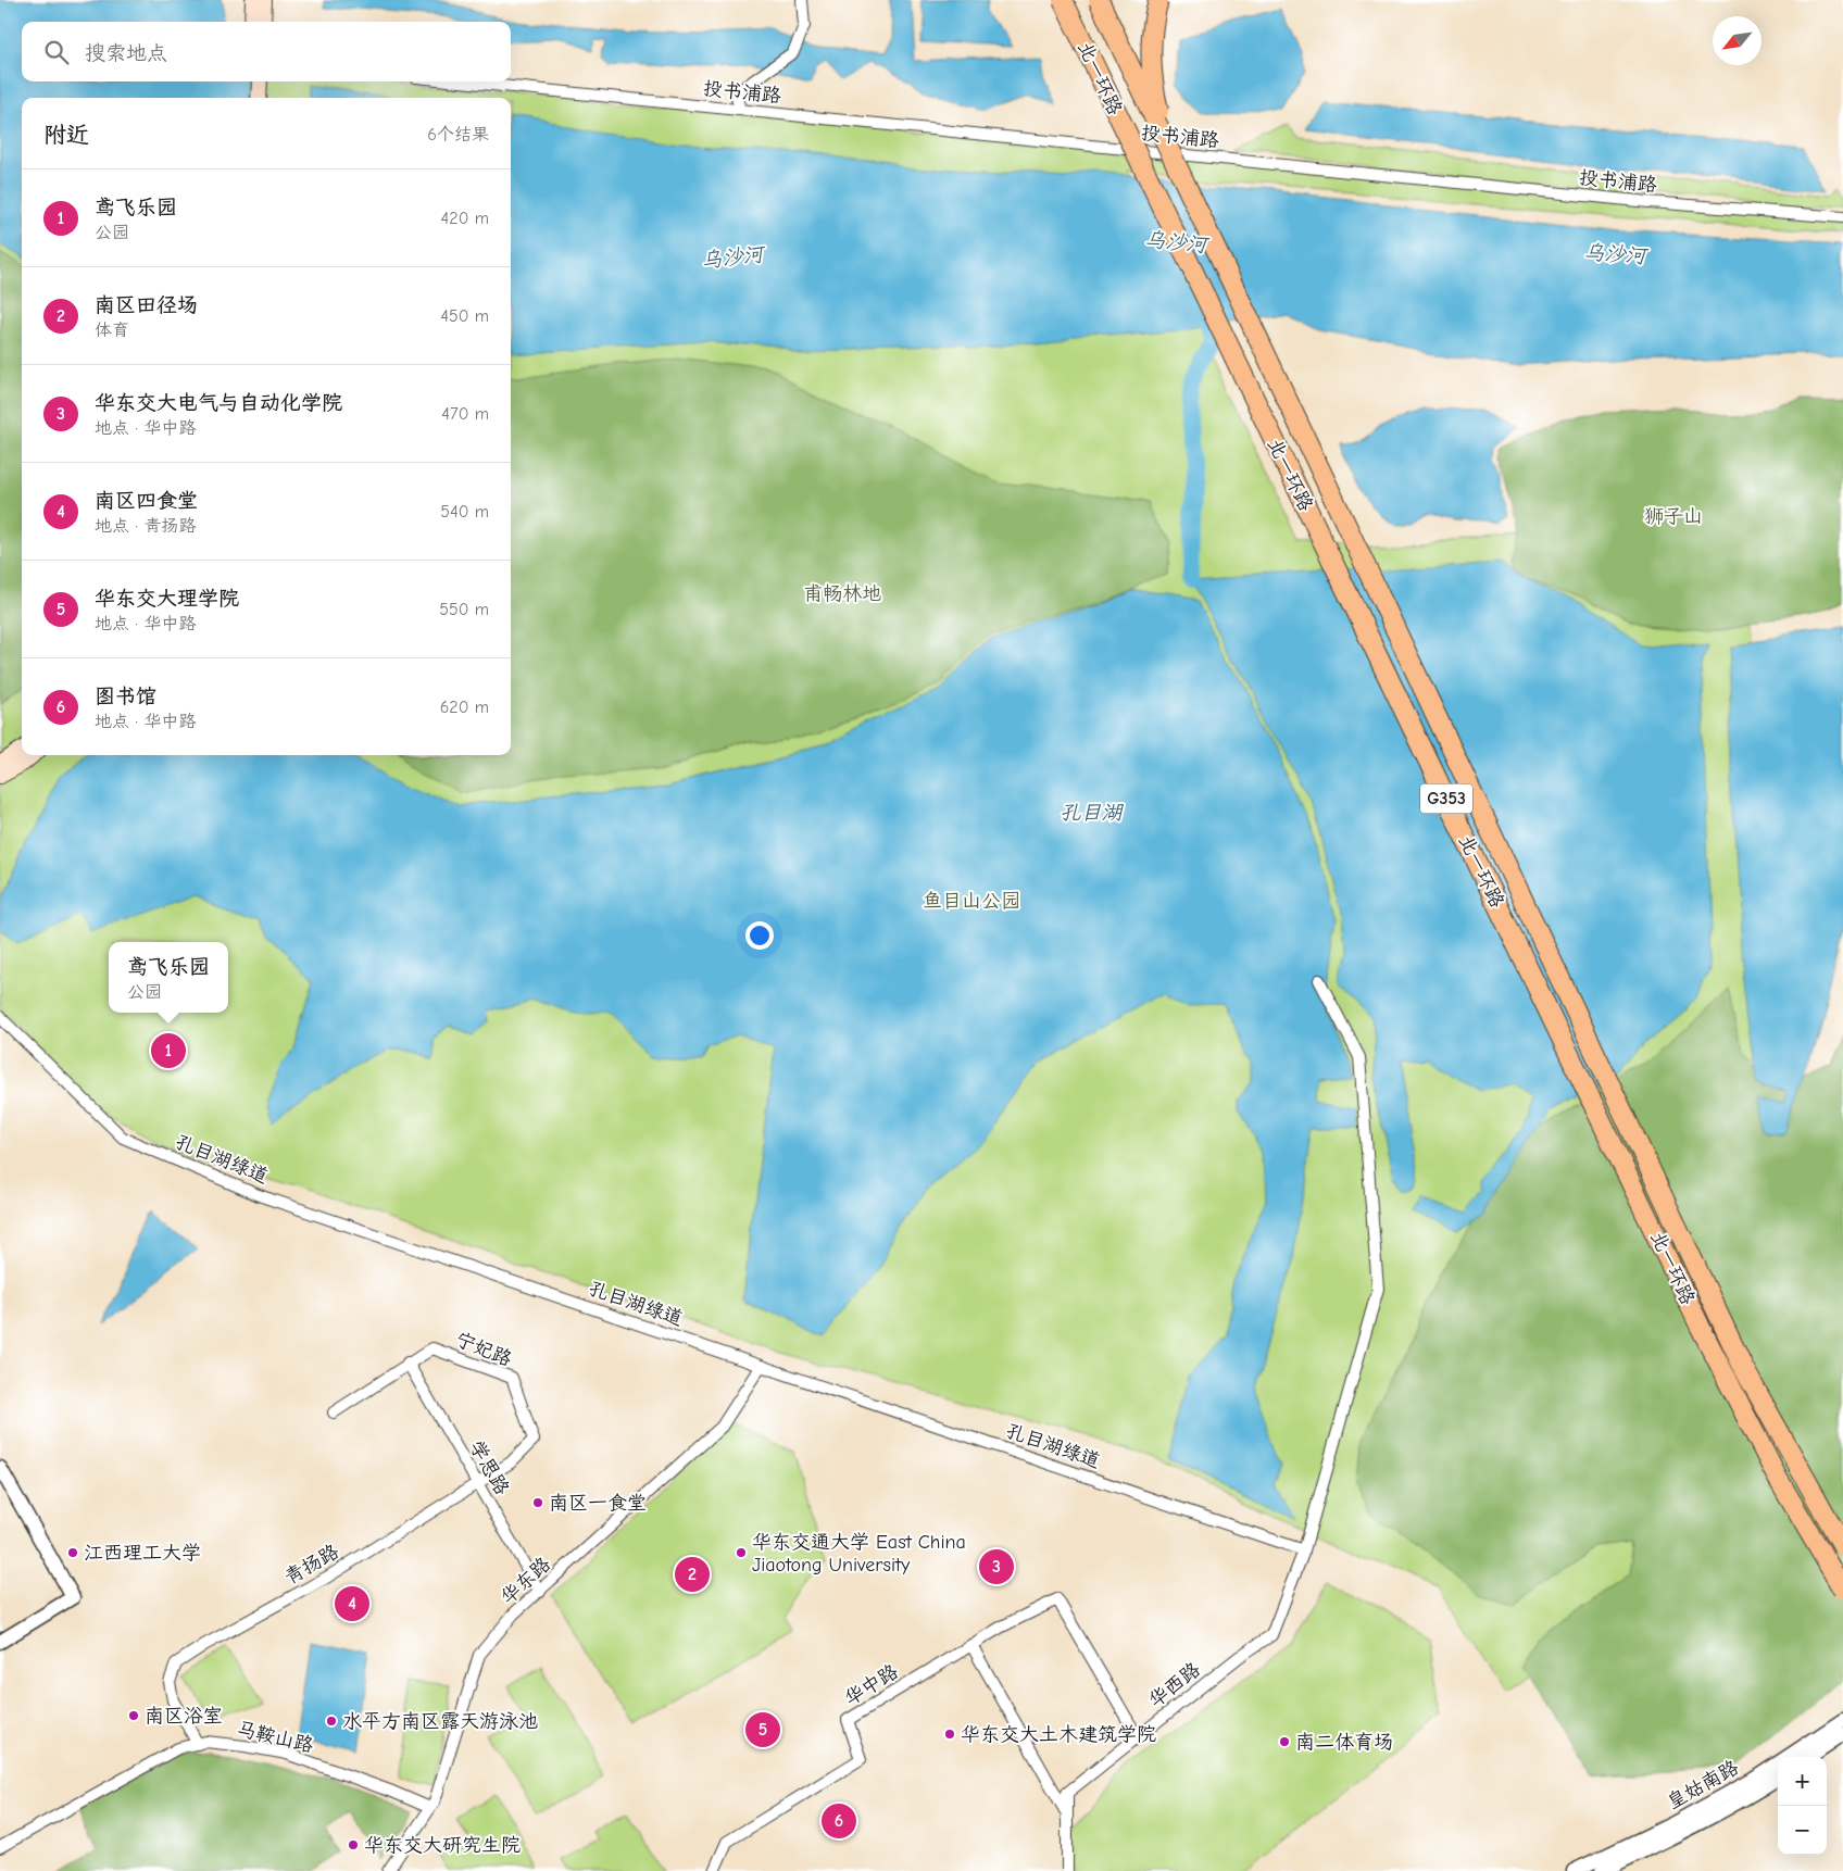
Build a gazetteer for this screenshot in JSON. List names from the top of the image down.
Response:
{
  "streets": {
    "highway": ["北一环路", "G353"],
    "street": [
      "投书浦路",
      "孔目湖绿道",
      "宁妃路",
      "学思路",
      "青扬路",
      "华东路",
      "华中路",
      "华西路",
      "马鞍山路",
      "皇姑南路"
    ]
  },
  "crossings": [
    ["孔目湖绿道", "华东路"],
    ["孔目湖绿道", "华西路"],
    ["宁妃路", "学思路"],
    ["宁妃路", "青扬路"],
    ["学思路", "青扬路"],
    ["学思路", "华东路"],
    ["青扬路", "马鞍山路"],
    ["华东路", "马鞍山路"],
    ["华中路", "华西路"]
  ],
  "water": ["乌沙河", "孔目湖"],
  "parks": ["狮子山", "甫畅林地", "鱼目山公园"],
  "places": [
    "南区一食堂",
    "江西理工大学",
    "华东交通大学 East China Jiaotong University",
    "南区浴室",
    "水平方南区露天游泳池",
    "华东交大土木建筑学院",
    "南二体育场",
    "华东交大研究生院"
  ],
  "north": "bottom left",
  "page": {
    "search": "搜索地点",
    "heading": ["附近", "6个结果"],
    "list": [
      {
        "mark": "1",
        "name": "鸢飞乐园",
        "note": "公园",
        "value": "420 m"
      },
      {
        "mark": "2",
        "name": "南区田径场",
        "note": "体育",
        "value": "450 m"
      },
      {
        "mark": "3",
        "name": "华东交大电气与自动化学院",
        "note": "地点 · 华中路",
        "value": "470 m"
      },
      {
        "mark": "4",
        "name": "南区四食堂",
        "note": "地点 · 青扬路",
        "value": "540 m"
      },
      {
        "mark": "5",
        "name": "华东交大理学院",
        "note": "地点 · 华中路",
        "value": "550 m"
      },
      {
        "mark": "6",
        "name": "图书馆",
        "note": "地点 · 华中路",
        "value": "620 m"
      }
    ],
    "popup": ["鸢飞乐园", "公园"],
    "pins": [
      "1",
      "3",
      "2",
      "4",
      "5",
      "6"
    ],
    "map_buttons": ["+", "−"]
  }
}
